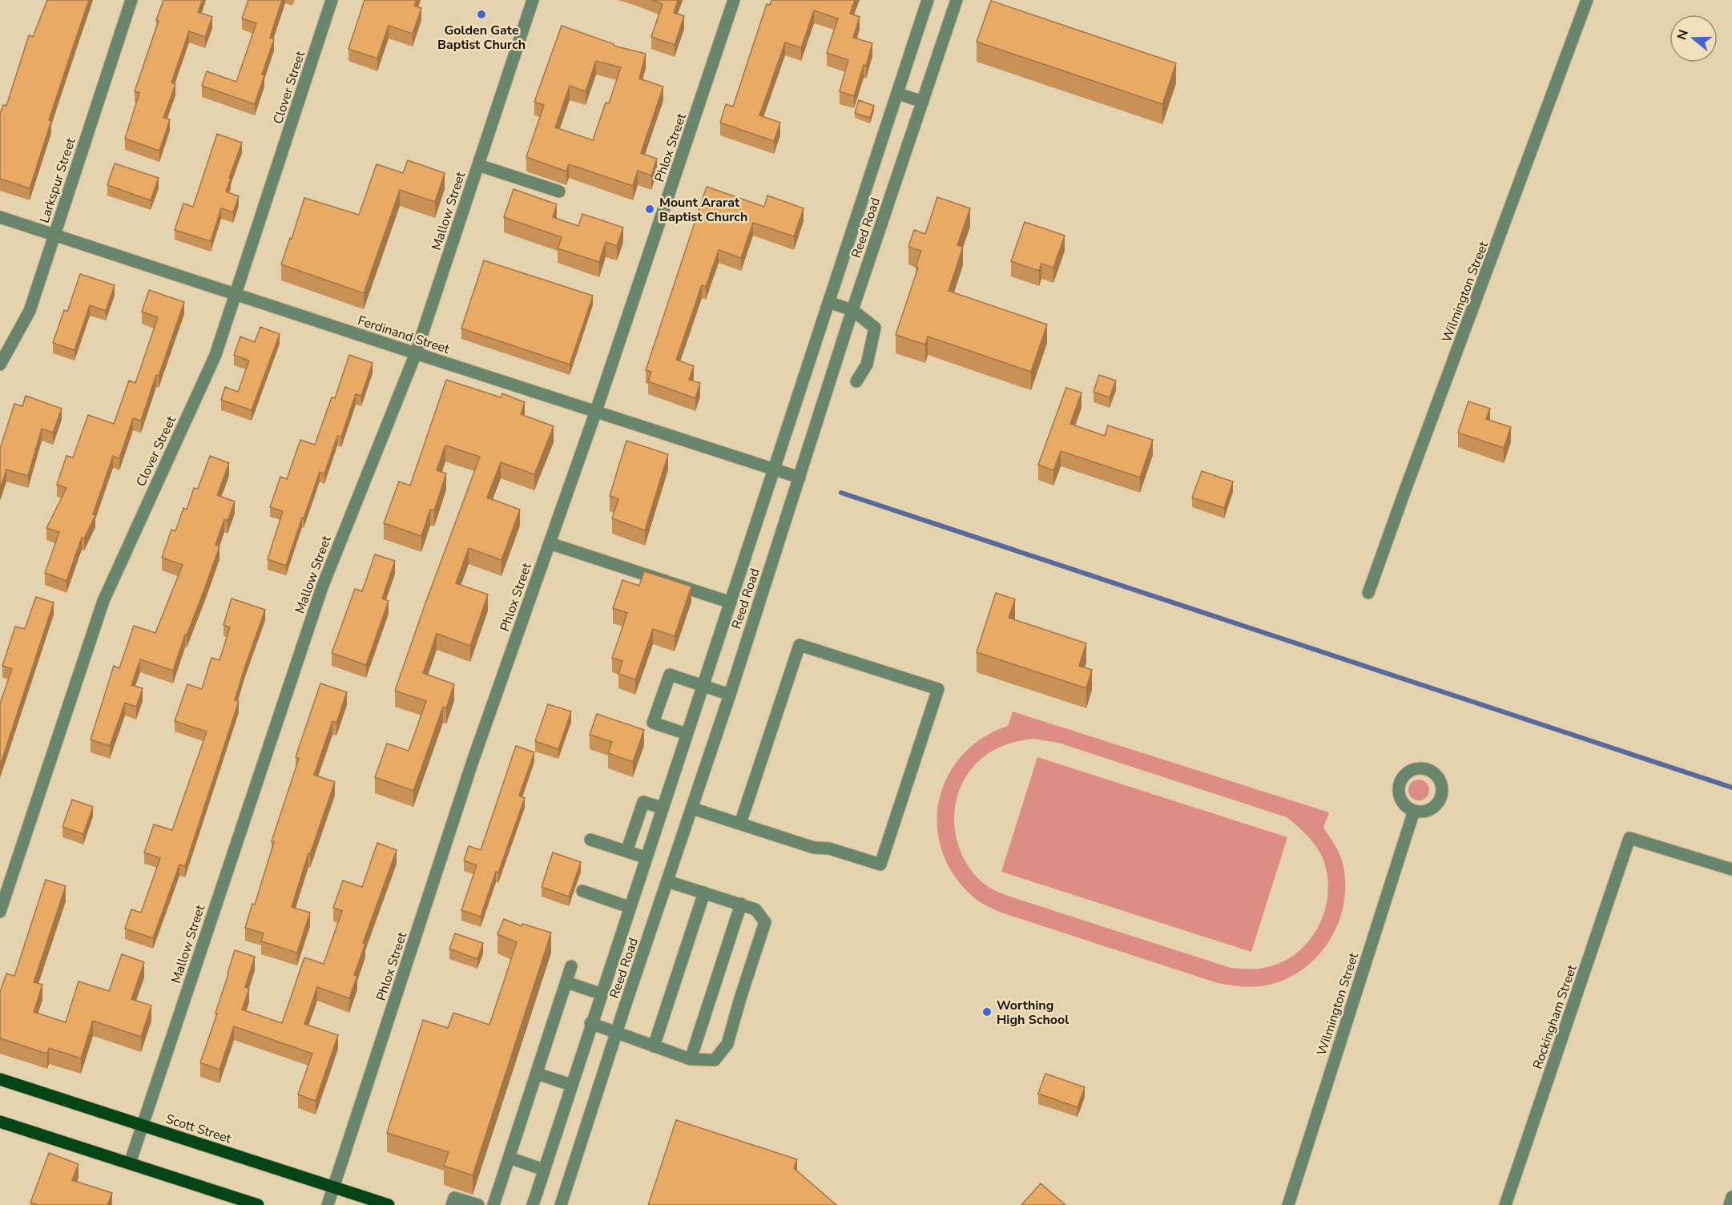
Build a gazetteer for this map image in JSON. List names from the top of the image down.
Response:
{
  "streets": {
    "main road": ["Scott Street"],
    "street": [
      "Clover Street",
      "Phlox Street",
      "Larkspur Street",
      "Mallow Street",
      "Reed Road",
      "Wilmington Street",
      "Ferdinand Street",
      "Rockingham Street"
    ]
  },
  "crossings": [
    ["Clover Street", "Ferdinand Street"],
    ["Phlox Street", "Ferdinand Street"],
    ["Phlox Street", "Scott Street"],
    ["Larkspur Street", "Ferdinand Street"],
    ["Mallow Street", "Ferdinand Street"],
    ["Mallow Street", "Scott Street"],
    ["Reed Road", "Ferdinand Street"]
  ],
  "places": ["Golden Gate Baptist Church", "Mount Ararat Baptist Church", "Worthing High School"],
  "north": "left"
}
